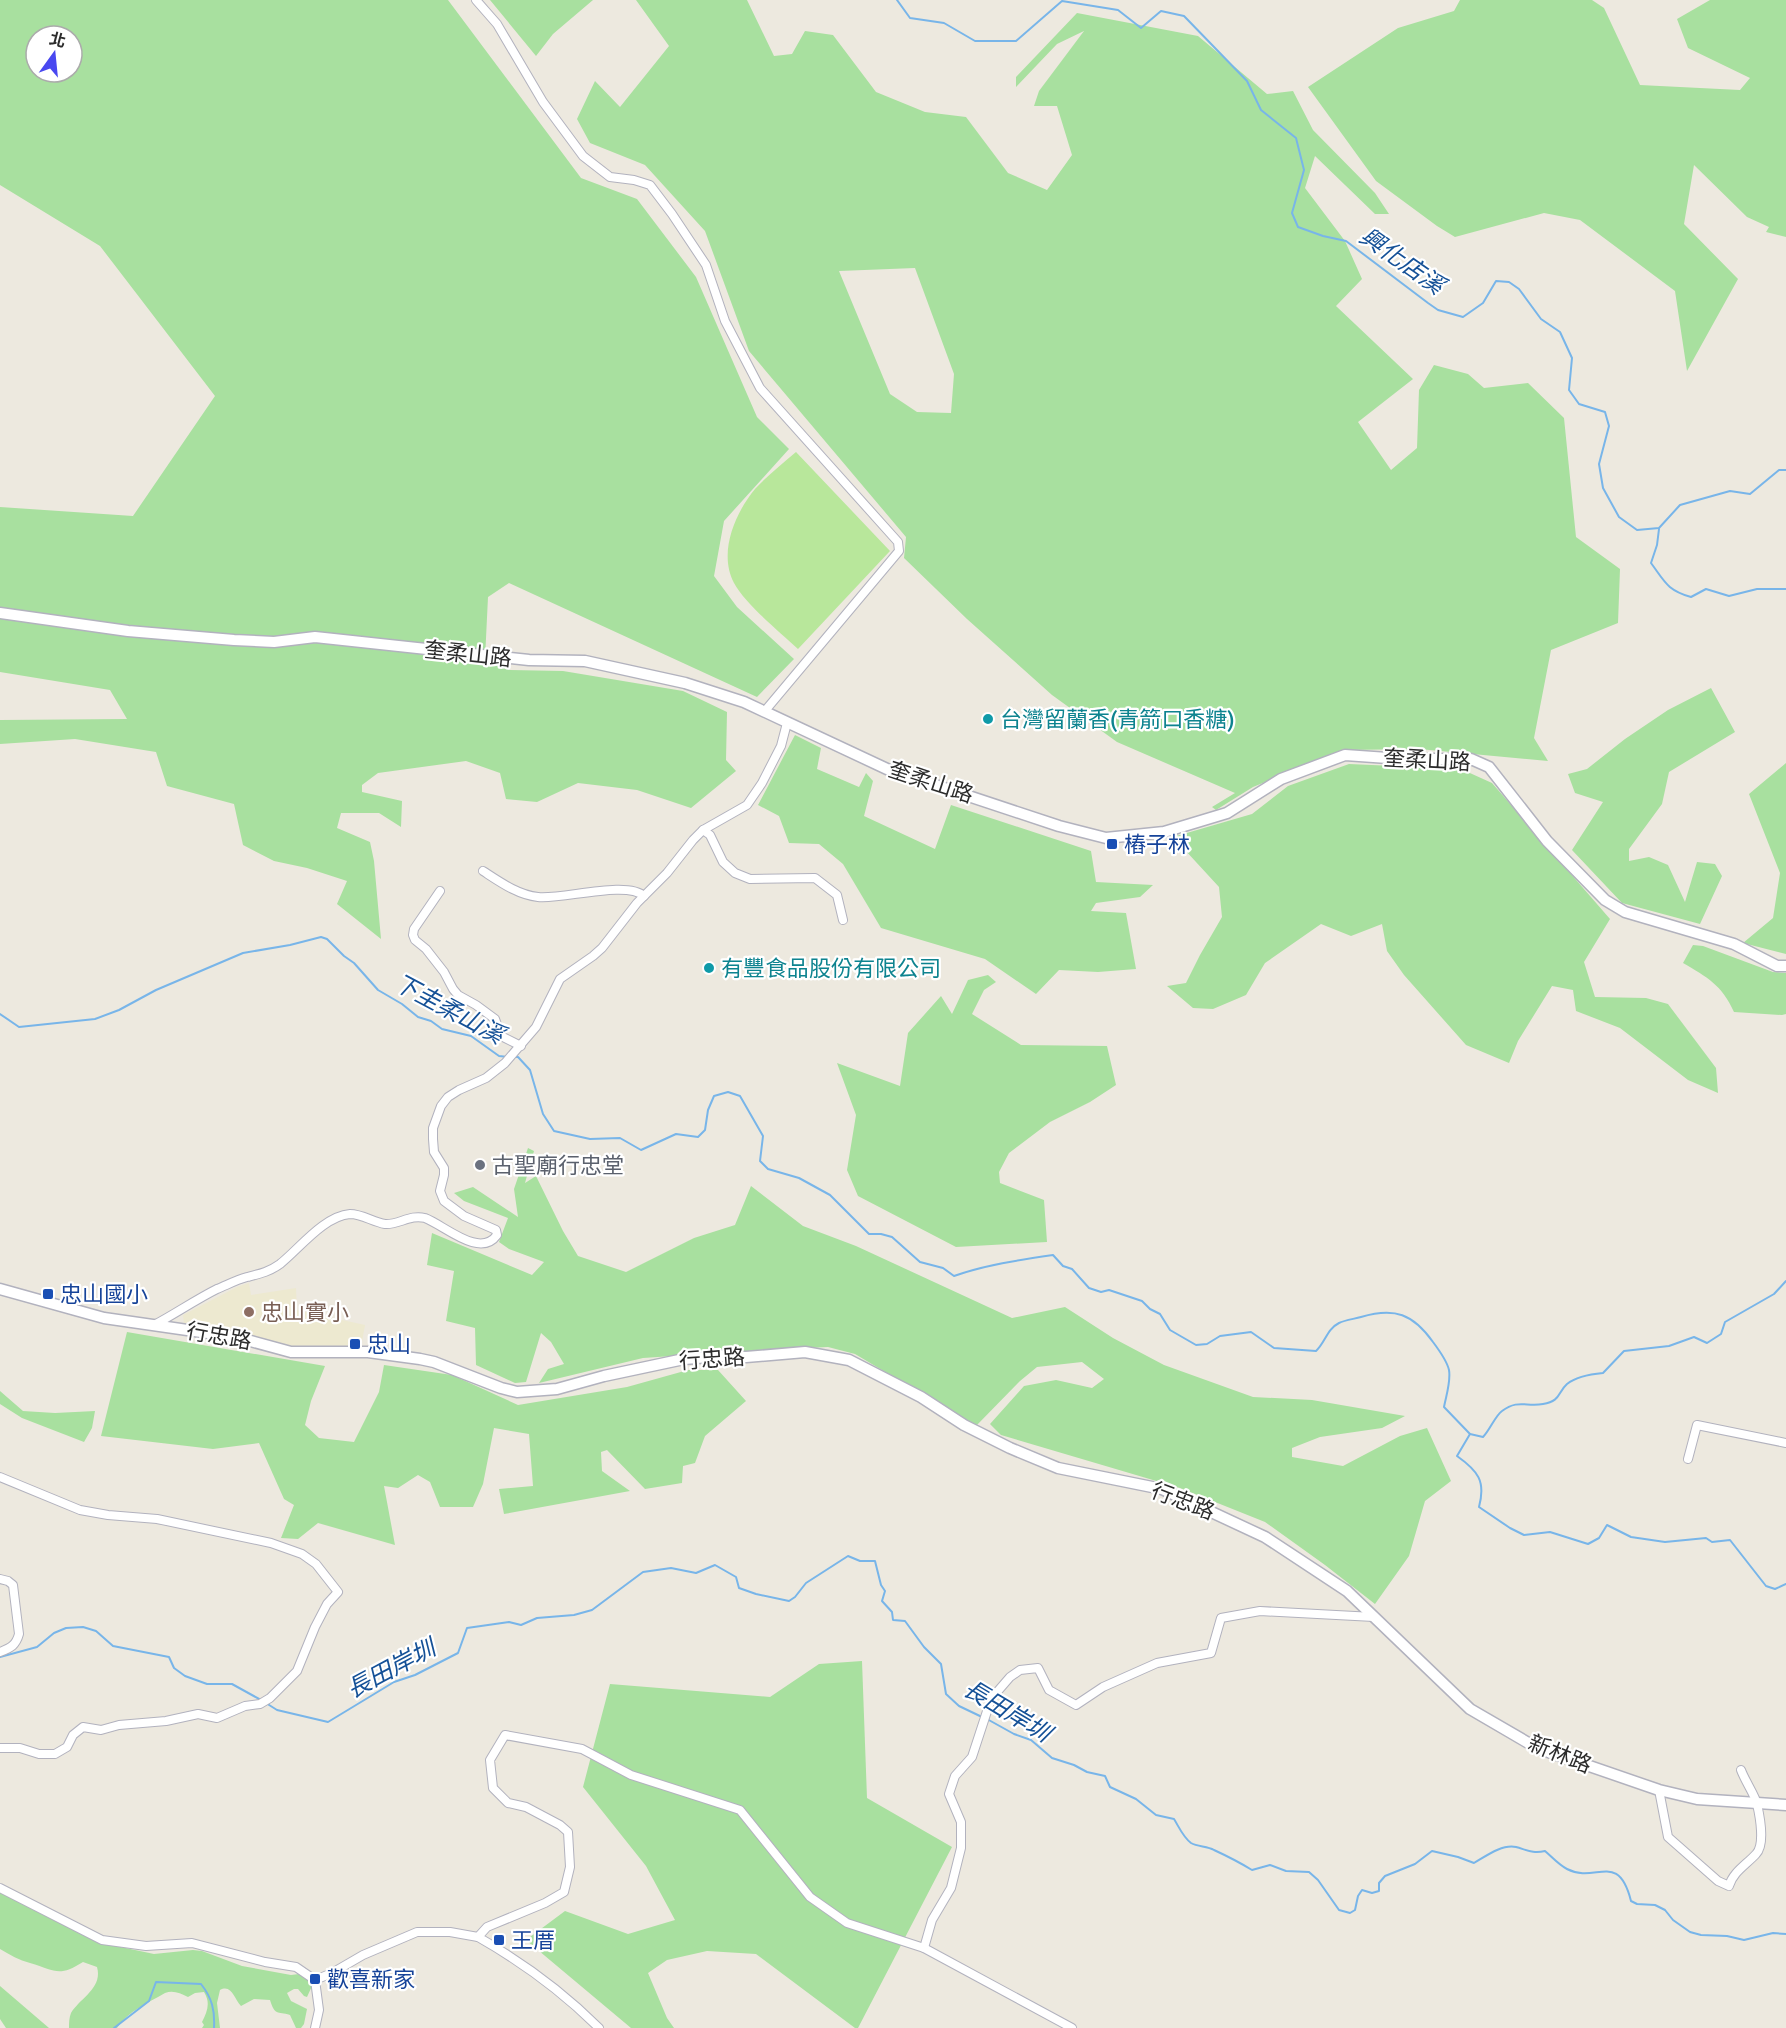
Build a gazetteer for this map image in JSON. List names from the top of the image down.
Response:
{
  "streets": {
    "street": ["奎柔山路", "行忠路", "新林路"]
  },
  "crossings": [
    ["行忠路", "新林路"]
  ],
  "water": ["興化店溪", "下圭柔山溪", "長田岸圳"],
  "places": {
    "other": [
      "台灣留蘭香(青箭口香糖)",
      "有豐食品股份有限公司",
      "古聖廟行忠堂",
      "忠山實小"
    ],
    "transit": [
      "樁子林",
      "忠山國小",
      "忠山",
      "王厝",
      "歡喜新家"
    ]
  },
  "north": "top"
}
